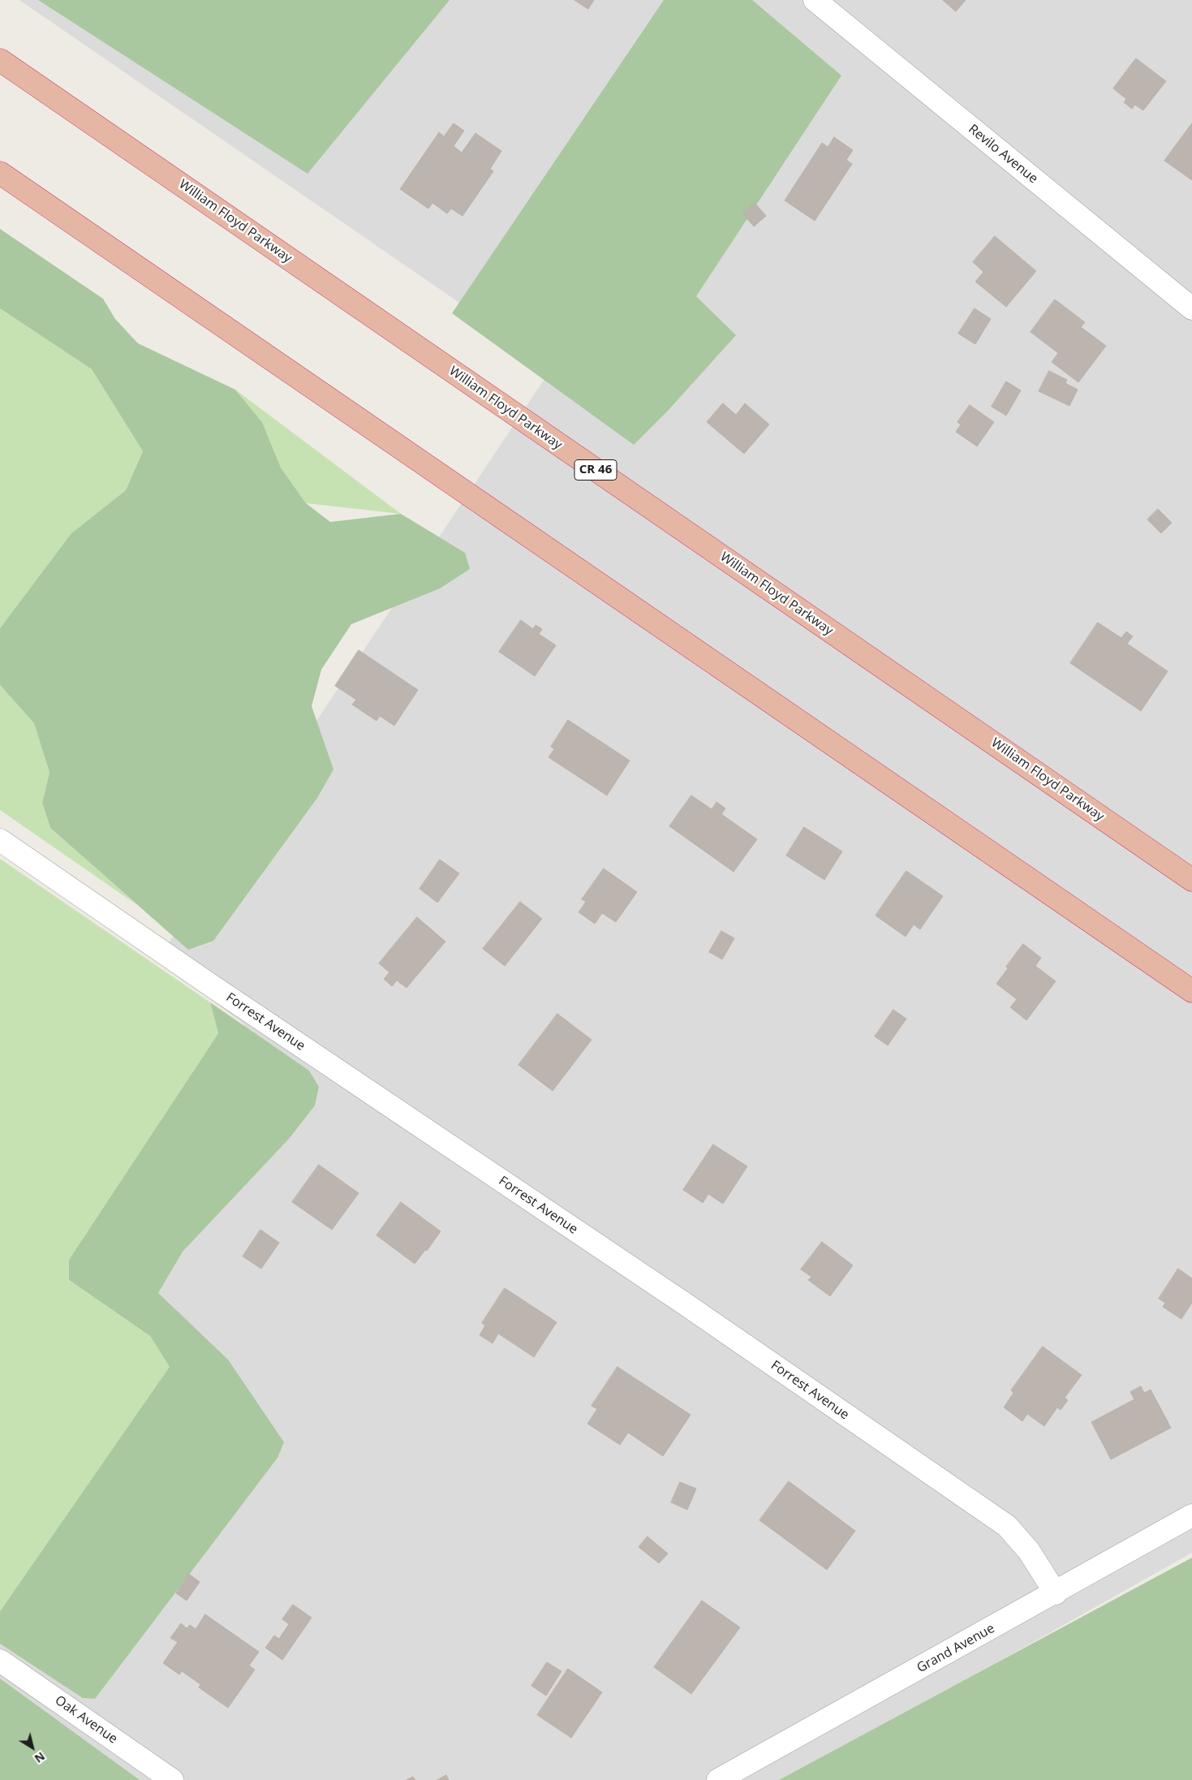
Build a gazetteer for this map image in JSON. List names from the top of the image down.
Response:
{
  "streets": {
    "highway": ["William Floyd Parkway", "CR 46"],
    "street": [
      "Revilo Avenue",
      "Forrest Avenue",
      "Grand Avenue",
      "Oak Avenue"
    ]
  },
  "crossings": [
    ["Forrest Avenue", "Grand Avenue"]
  ],
  "north": "bottom right"
}
